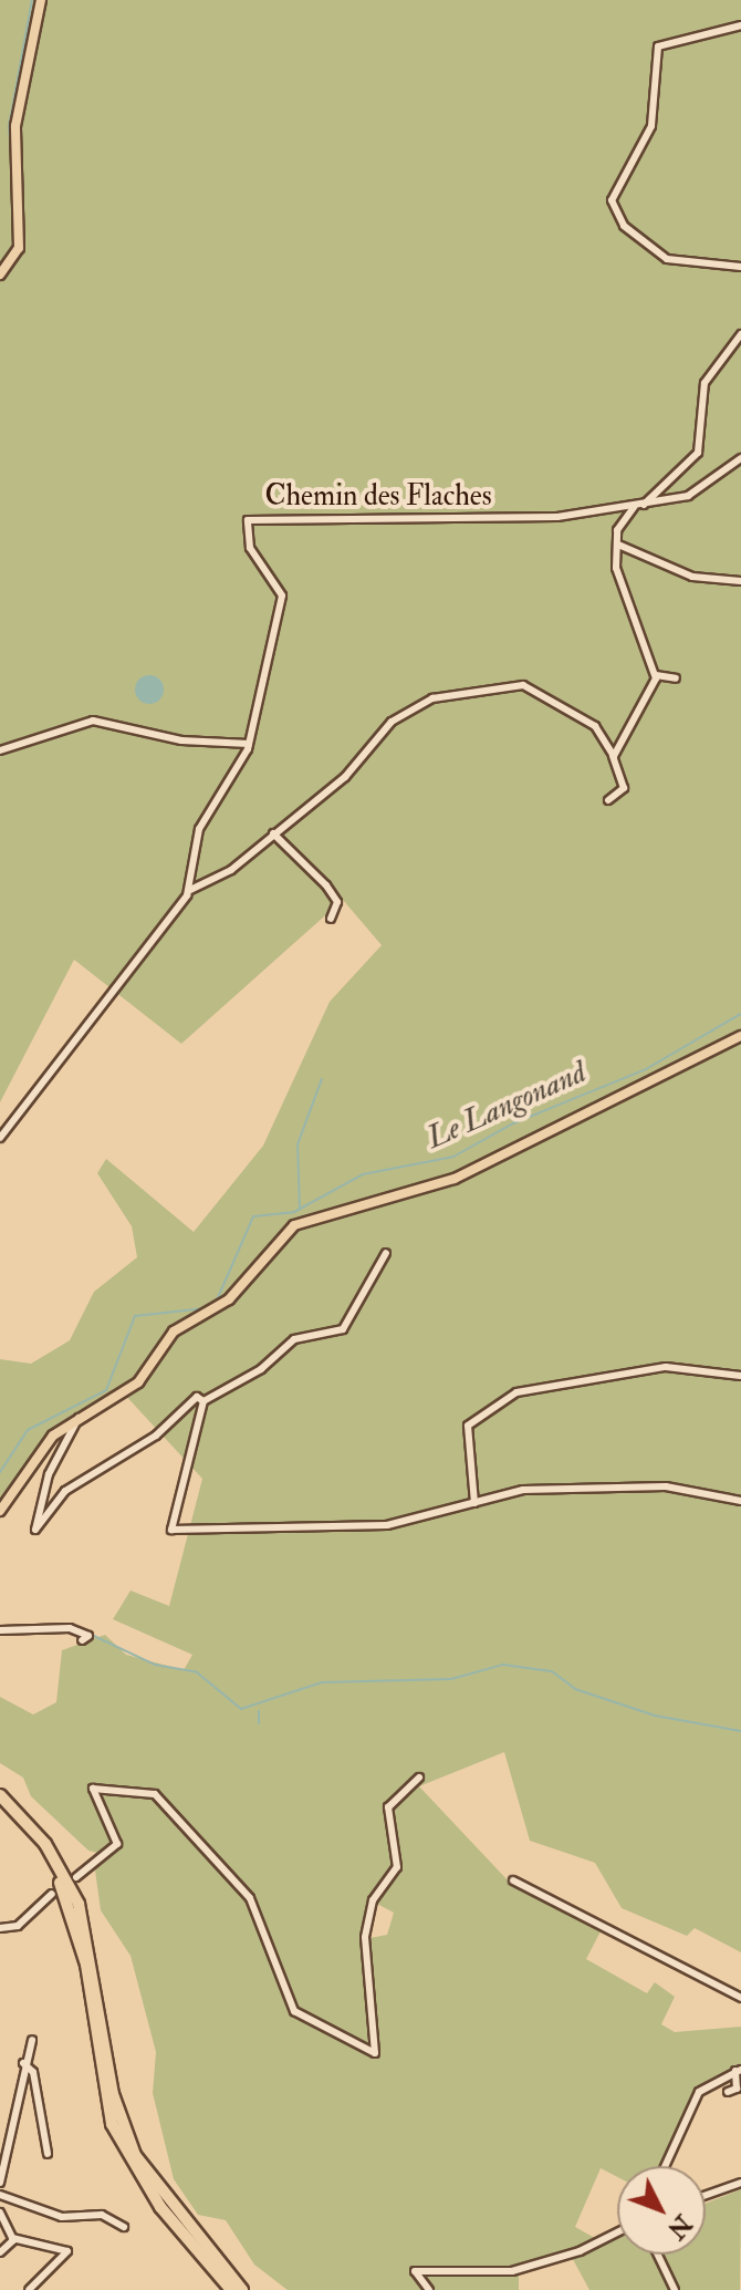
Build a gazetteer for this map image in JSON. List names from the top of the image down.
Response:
{
  "streets": {
    "street": ["Chemin des Flaches"]
  },
  "water": ["Le Langonand"],
  "north": "bottom right"
}
